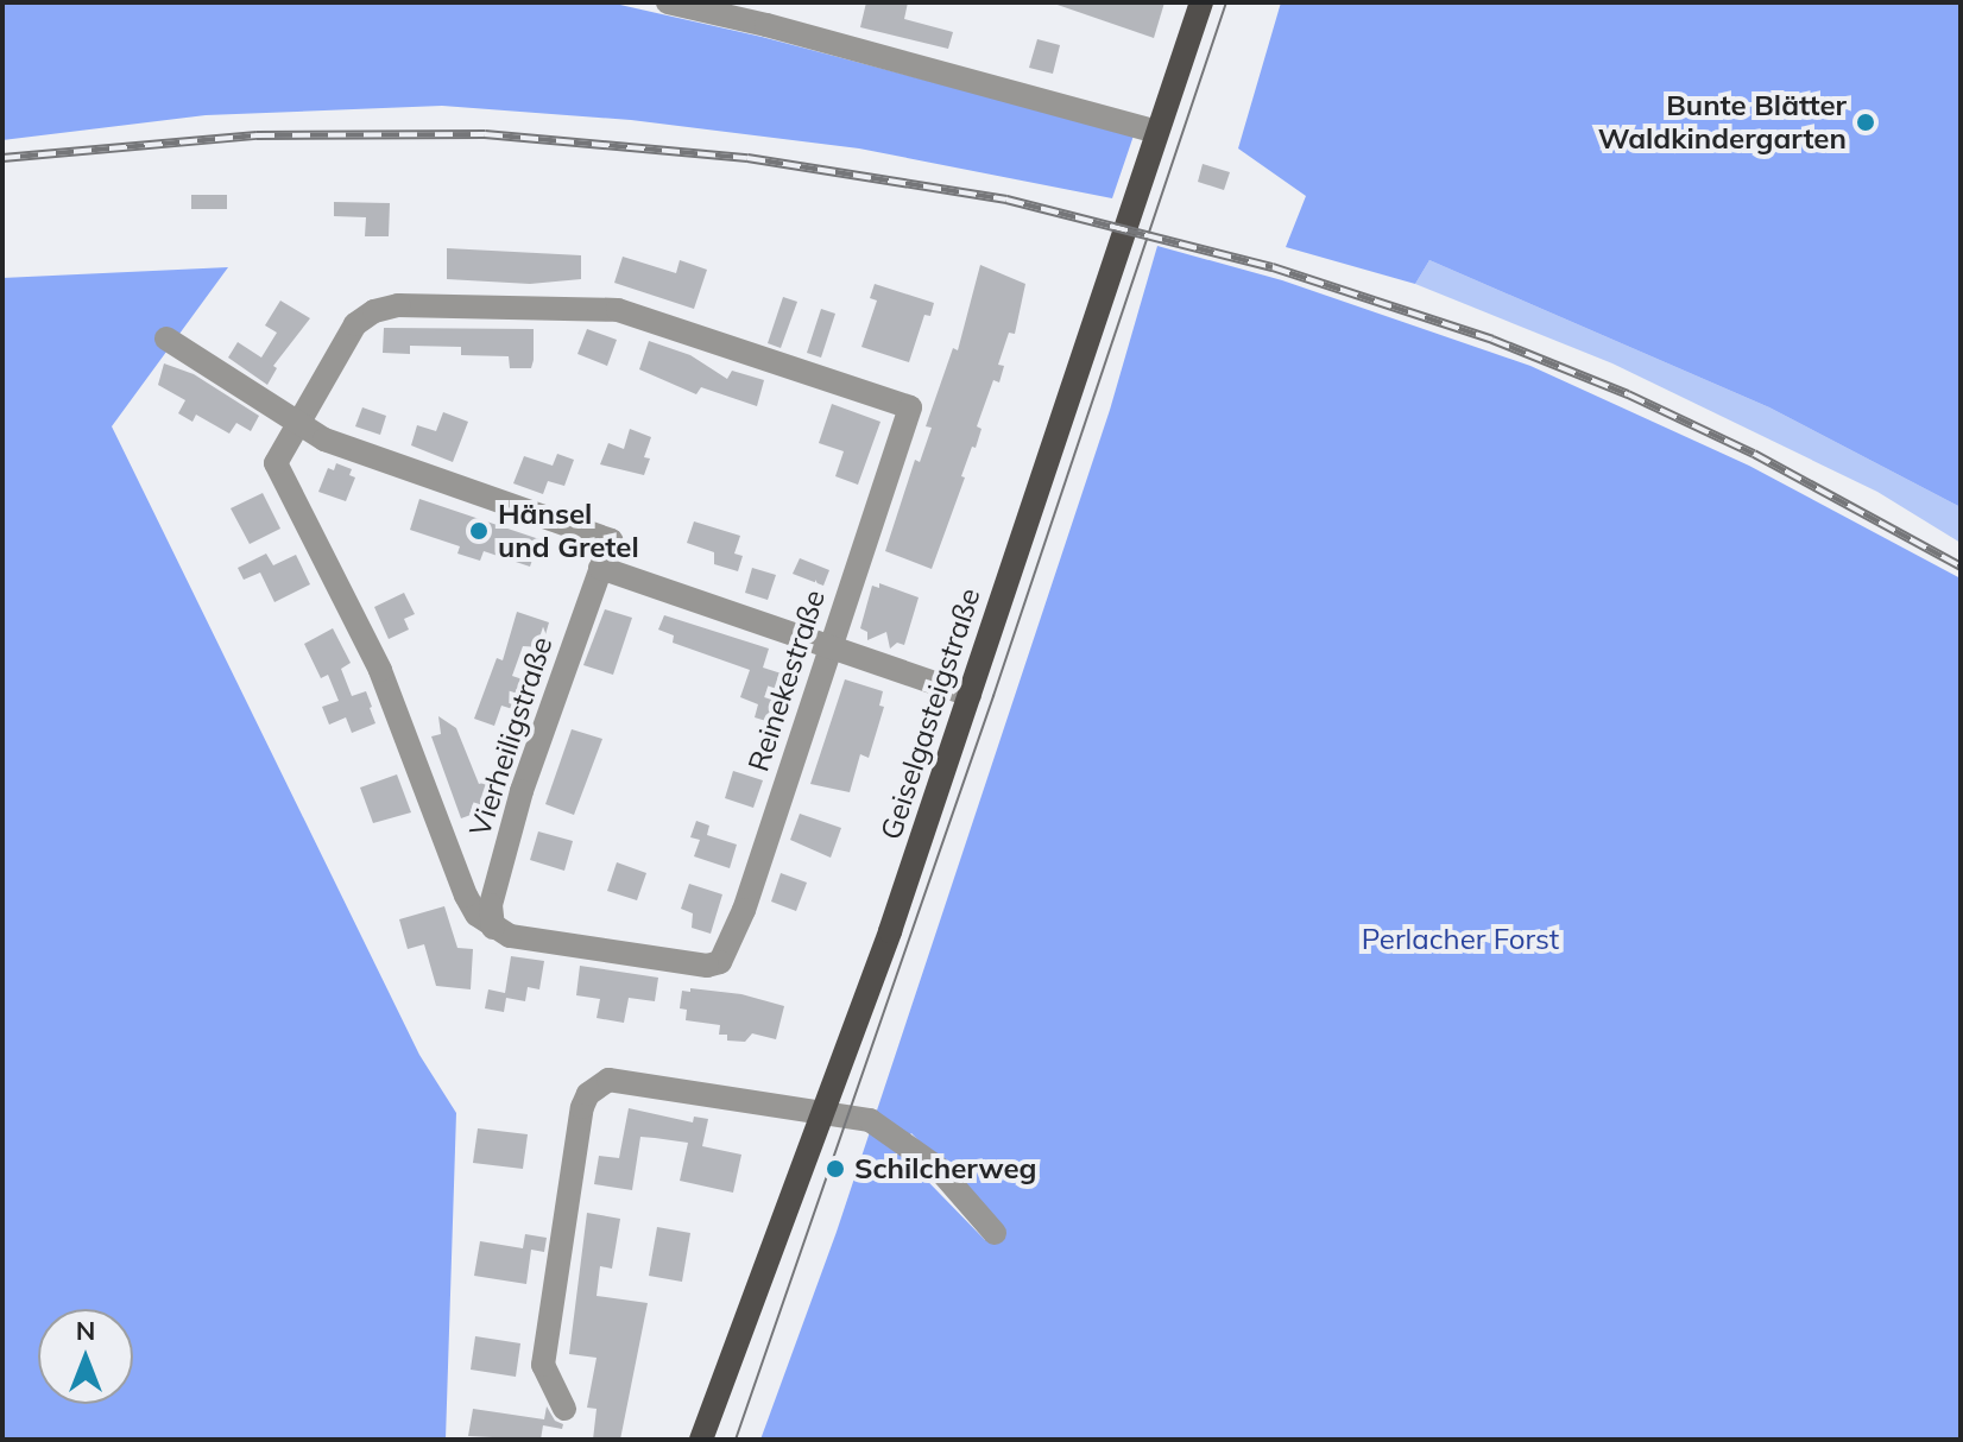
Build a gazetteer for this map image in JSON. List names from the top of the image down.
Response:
{
  "streets": {
    "main road": ["Geiselgasteigstraße"],
    "street": ["Reinekestraße", "Vierheiligstraße"]
  },
  "crossings": [
    ["Reinekestraße", "Vierheiligstraße"]
  ],
  "parks": ["Perlacher Forst"],
  "places": ["Bunte Blätter Waldkindergarten", "Hänsel und Gretel", "Schilcherweg"],
  "north": "top"
}
